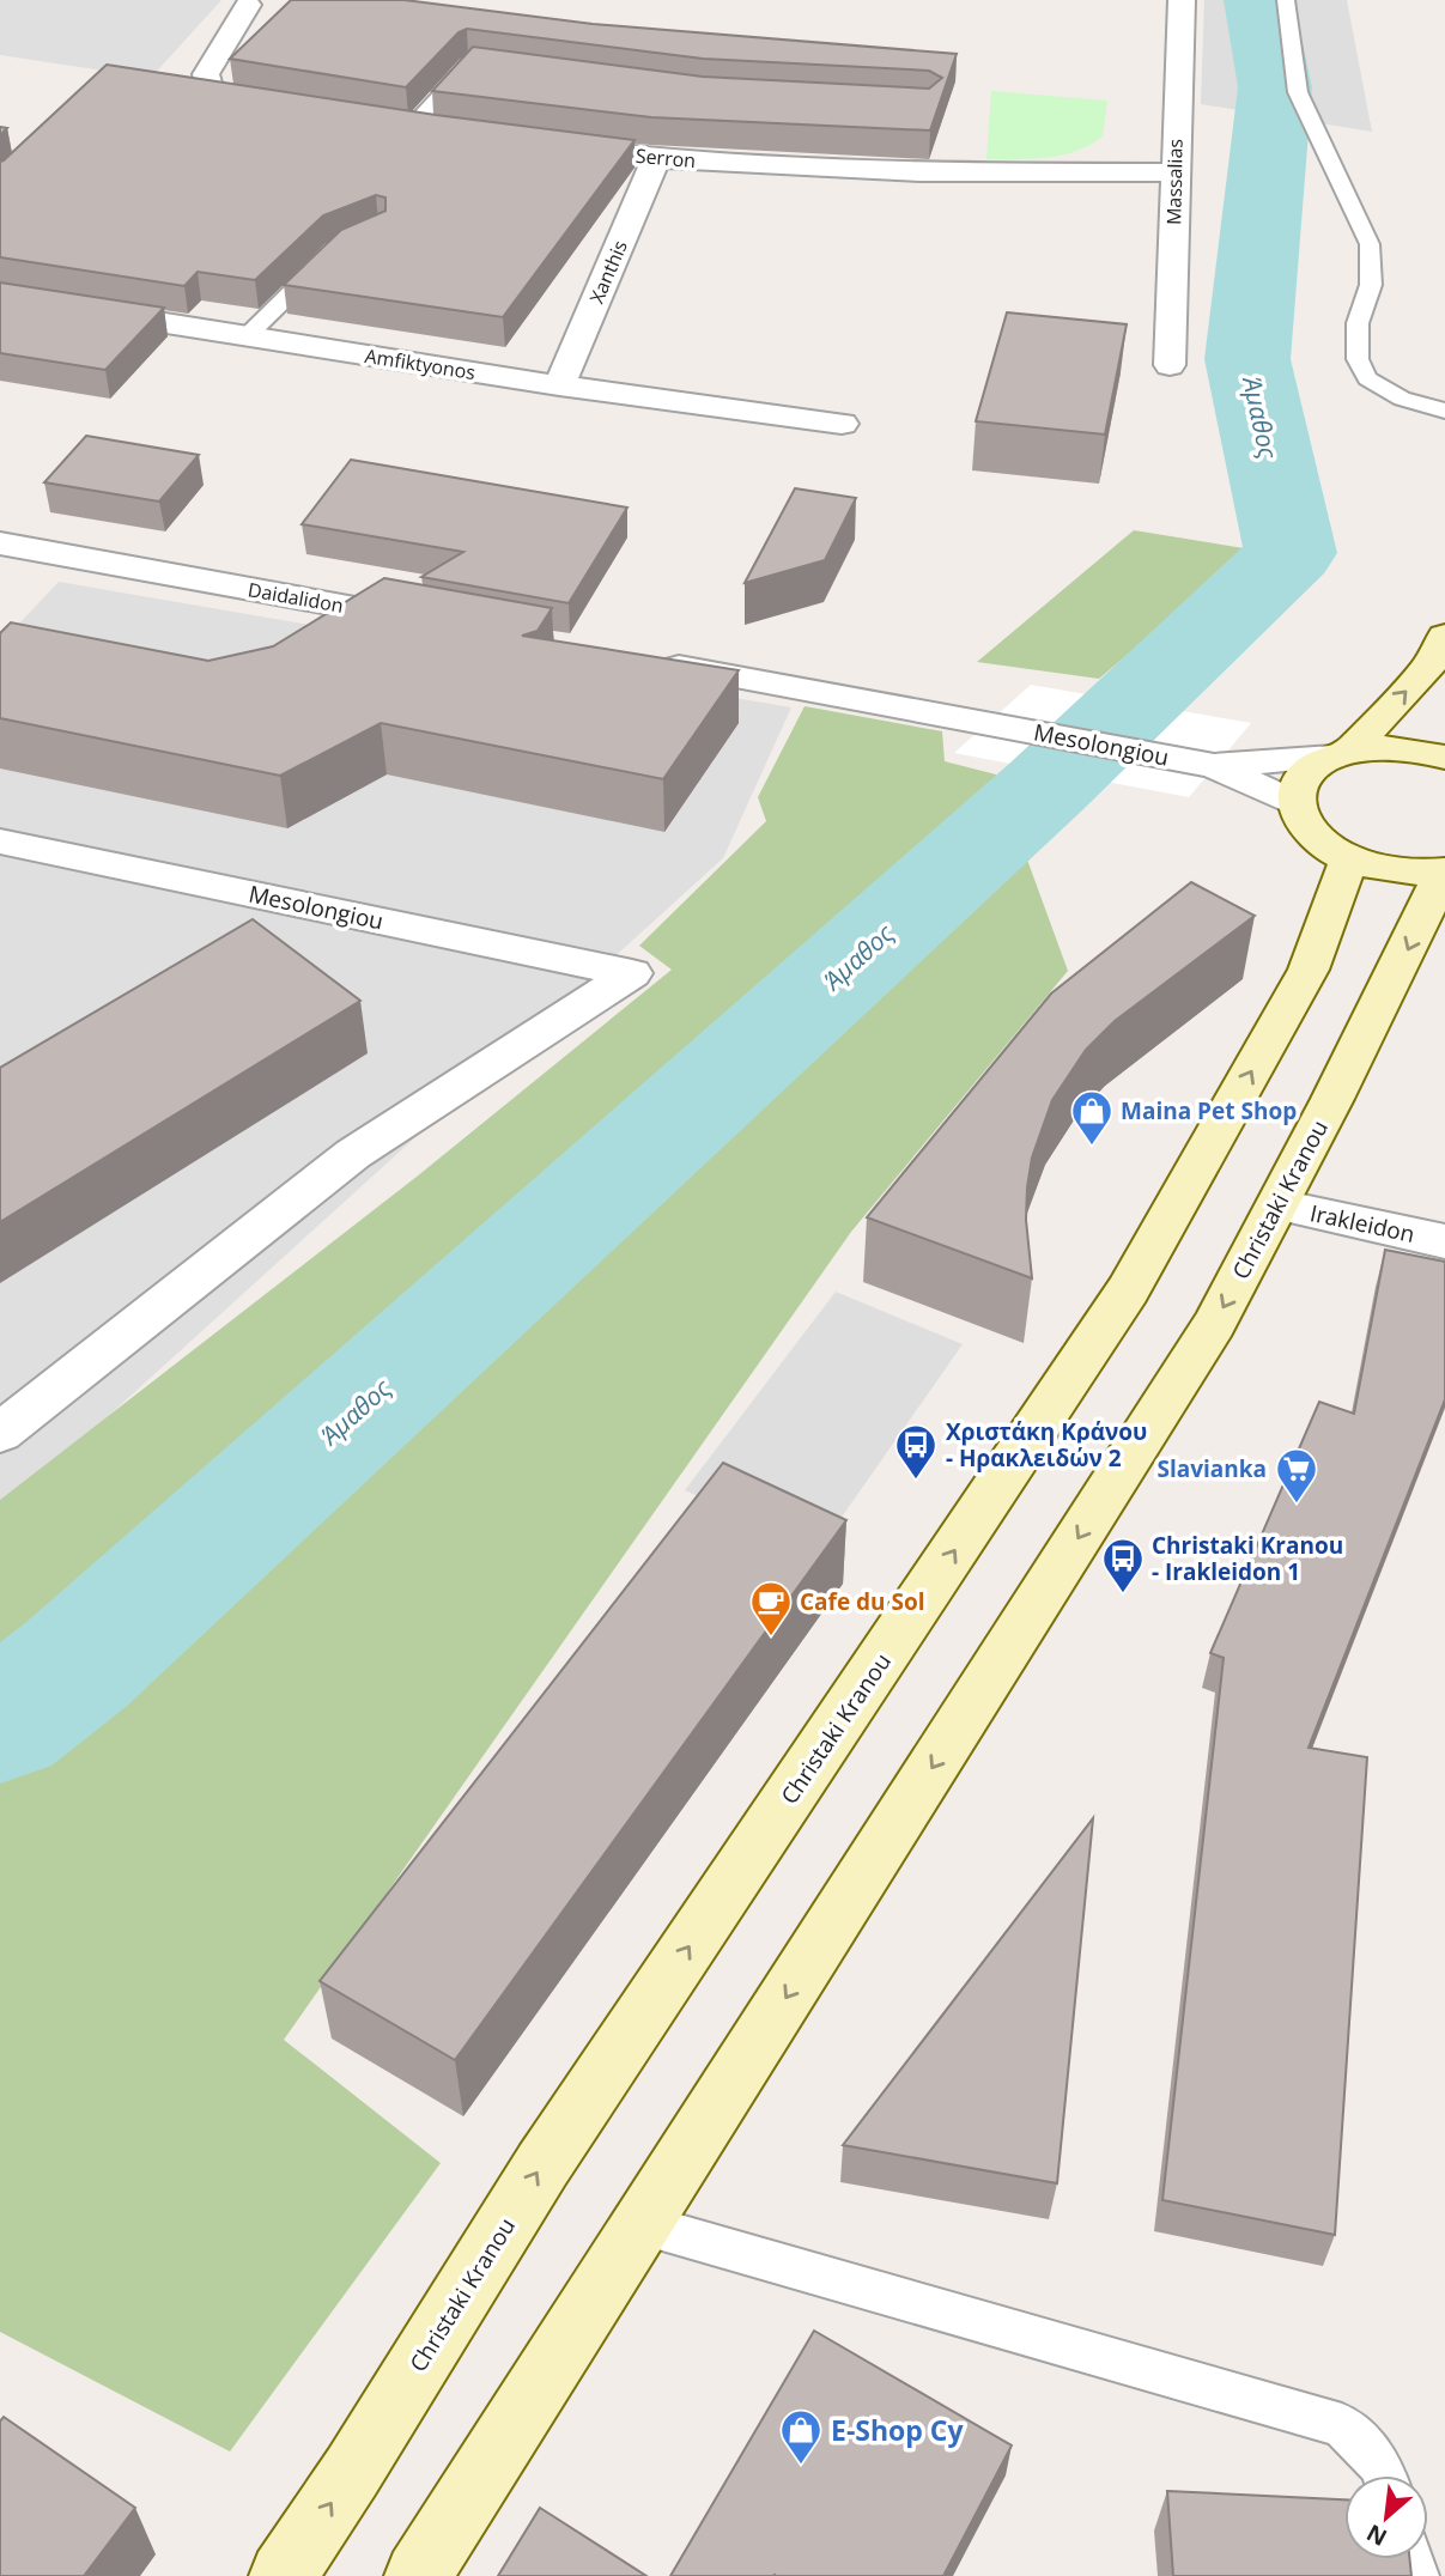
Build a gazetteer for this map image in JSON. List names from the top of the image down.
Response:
{
  "streets": {
    "main road": ["Christaki Kranou"],
    "street": [
      "Serron",
      "Massalias",
      "Xanthis",
      "Amfiktyonos",
      "Daidalidon",
      "Mesolongiou",
      "Irakleidon"
    ]
  },
  "crossings": [
    ["Serron", "Massalias"],
    ["Serron", "Xanthis"],
    ["Xanthis", "Amfiktyonos"],
    ["Christaki Kranou", "Irakleidon"]
  ],
  "water": ["Άμαθος"],
  "places": {
    "shop": ["Maina Pet Shop", "E-Shop Cy"],
    "bus stop": ["Χριστάκη Κράνου - Ηρακλειδών 2", "Christaki Kranou - Irakleidon 1"],
    "supermarket": ["Slavianka"],
    "cafe": ["Cafe du Sol"]
  },
  "north": "bottom left"
}
